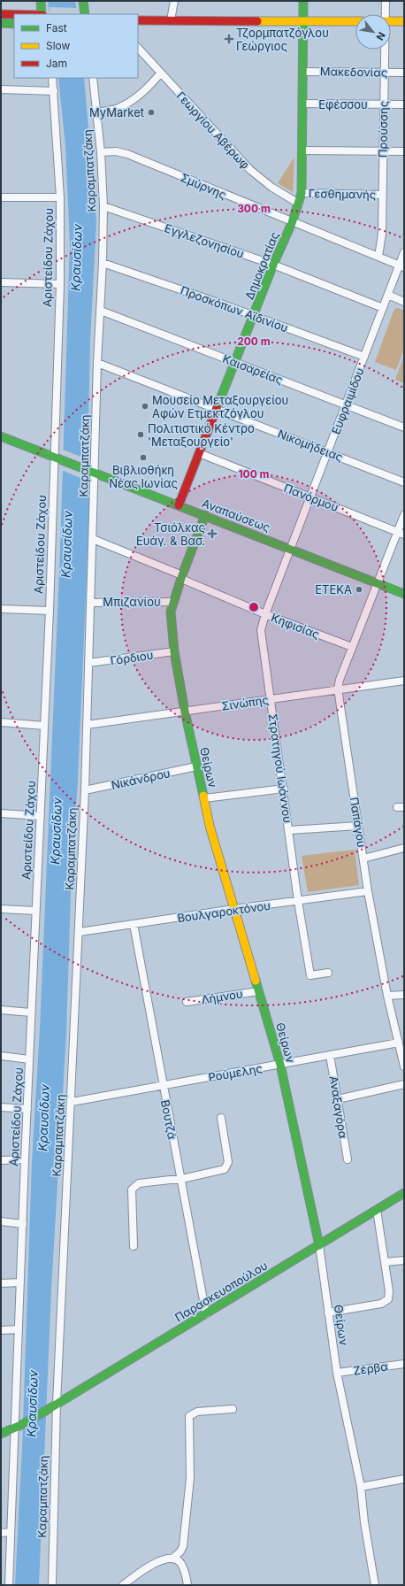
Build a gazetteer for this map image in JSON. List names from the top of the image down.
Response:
{
  "streets": {
    "street": [
      "Μακεδονίας",
      "Εφέσσου",
      "Προύσσης",
      "Γεωργίου Αβέρωφ",
      "Καραμπατζάκη",
      "Σμύρνης",
      "Γεσθημανής",
      "Εγγλεζονησίου",
      "Αριστείδου Ζάχου",
      "Δημοκρατίας",
      "Προσκόπων Αϊδινίου",
      "Καισαρείας",
      "Ευφραιμίδου",
      "Νικομήδειας",
      "Πανόρμου",
      "Αναπαύσεως",
      "Μπιζανίου",
      "Κηφισίας",
      "Γόρδιου",
      "Σινώπης",
      "Θείρων",
      "Στρατηγού Ιωάννου",
      "Νικάνδρου",
      "Παπάγου",
      "Βουλγαροκτόνου",
      "Λήμνου",
      "Ρούμελης",
      "Αναξαγόρα",
      "Βουτζά",
      "Παρασκευοπούλου",
      "Ζέρβα"
    ]
  },
  "crossings": [
    ["Μακεδονίας", "Προύσσης"],
    ["Μακεδονίας", "Δημοκρατίας"],
    ["Εφέσσου", "Προύσσης"],
    ["Εφέσσου", "Δημοκρατίας"],
    ["Προύσσης", "Σμύρνης"],
    ["Προύσσης", "Γεσθημανής"],
    ["Γεωργίου Αβέρωφ", "Δημοκρατίας"],
    ["Καραμπατζάκη", "Σμύρνης"],
    ["Καραμπατζάκη", "Εγγλεζονησίου"],
    ["Καραμπατζάκη", "Προσκόπων Αϊδινίου"],
    ["Καραμπατζάκη", "Καισαρείας"],
    ["Καραμπατζάκη", "Νικομήδειας"],
    ["Καραμπατζάκη", "Αναπαύσεως"],
    ["Καραμπατζάκη", "Μπιζανίου"],
    ["Καραμπατζάκη", "Κηφισίας"],
    ["Καραμπατζάκη", "Γόρδιου"],
    ["Καραμπατζάκη", "Σινώπης"],
    ["Καραμπατζάκη", "Νικάνδρου"],
    ["Καραμπατζάκη", "Βουλγαροκτόνου"],
    ["Καραμπατζάκη", "Ρούμελης"],
    ["Καραμπατζάκη", "Παρασκευοπούλου"],
    ["Σμύρνης", "Δημοκρατίας"],
    ["Σμύρνης", "Ευφραιμίδου"],
    ["Γεσθημανής", "Δημοκρατίας"],
    ["Εγγλεζονησίου", "Δημοκρατίας"],
    ["Εγγλεζονησίου", "Ευφραιμίδου"],
    ["Αριστείδου Ζάχου", "Αναπαύσεως"],
    ["Αριστείδου Ζάχου", "Παρασκευοπούλου"],
    ["Δημοκρατίας", "Προσκόπων Αϊδινίου"],
    ["Δημοκρατίας", "Καισαρείας"],
    ["Δημοκρατίας", "Νικομήδειας"],
    ["Δημοκρατίας", "Πανόρμου"],
    ["Δημοκρατίας", "Αναπαύσεως"],
    ["Προσκόπων Αϊδινίου", "Ευφραιμίδου"],
    ["Καισαρείας", "Ευφραιμίδου"],
    ["Ευφραιμίδου", "Νικομήδειας"],
    ["Ευφραιμίδου", "Πανόρμου"],
    ["Ευφραιμίδου", "Αναπαύσεως"],
    ["Ευφραιμίδου", "Στρατηγού Ιωάννου"],
    ["Πανόρμου", "Παπάγου"],
    ["Αναπαύσεως", "Θείρων"],
    ["Αναπαύσεως", "Στρατηγού Ιωάννου"],
    ["Αναπαύσεως", "Παπάγου"],
    ["Μπιζανίου", "Θείρων"],
    ["Κηφισίας", "Θείρων"],
    ["Κηφισίας", "Στρατηγού Ιωάννου"],
    ["Κηφισίας", "Παπάγου"],
    ["Γόρδιου", "Θείρων"],
    ["Σινώπης", "Θείρων"],
    ["Σινώπης", "Στρατηγού Ιωάννου"],
    ["Σινώπης", "Παπάγου"],
    ["Θείρων", "Νικάνδρου"],
    ["Θείρων", "Βουλγαροκτόνου"],
    ["Θείρων", "Λήμνου"],
    ["Θείρων", "Ρούμελης"],
    ["Θείρων", "Παρασκευοπούλου"],
    ["Θείρων", "Ζέρβα"],
    ["Στρατηγού Ιωάννου", "Βουλγαροκτόνου"],
    ["Παπάγου", "Βουλγαροκτόνου"],
    ["Παπάγου", "Ρούμελης"],
    ["Βουλγαροκτόνου", "Βουτζά"],
    ["Ρούμελης", "Αναξαγόρα"],
    ["Ρούμελης", "Βουτζά"],
    ["Βουτζά", "Παρασκευοπούλου"]
  ],
  "water": ["Κραυσίδων"],
  "places": {
    "health": ["Τζορμπατζόγλου Γεώργιος", "Τσιόλκας Ευάγ. & Βασ."],
    "other": [
      "MyMarket",
      "Μουσείο Μεταξουργείου Αφών Ετμεκτζόγλου",
      "Πολιτιστικό Κέντρο 'Μεταξουργείο'",
      "Βιβλιοθήκη Νέας Ιωνίας",
      "ΕΤΕΚΑ"
    ]
  },
  "legend": ["Fast", "Slow", "Jam"],
  "north": "bottom right",
  "rings": ["300 m", "200 m", "100 m"]
}
